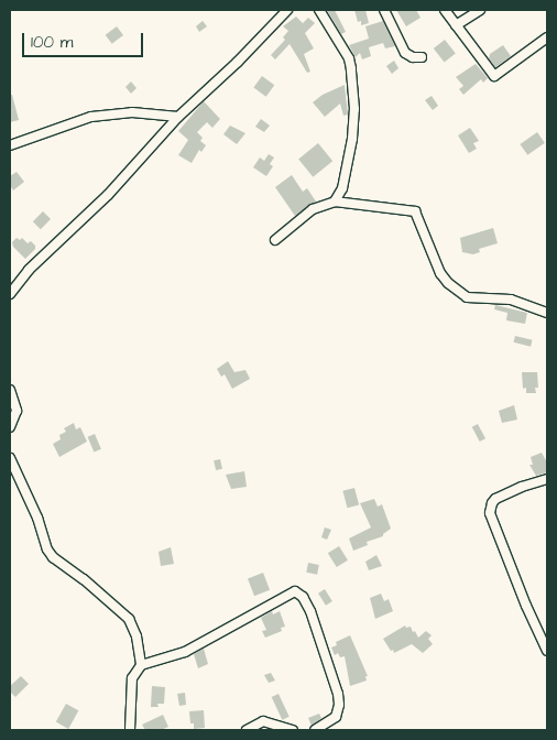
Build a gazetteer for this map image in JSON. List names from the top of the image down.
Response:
{
  "scale_bar": "100 m"
}
